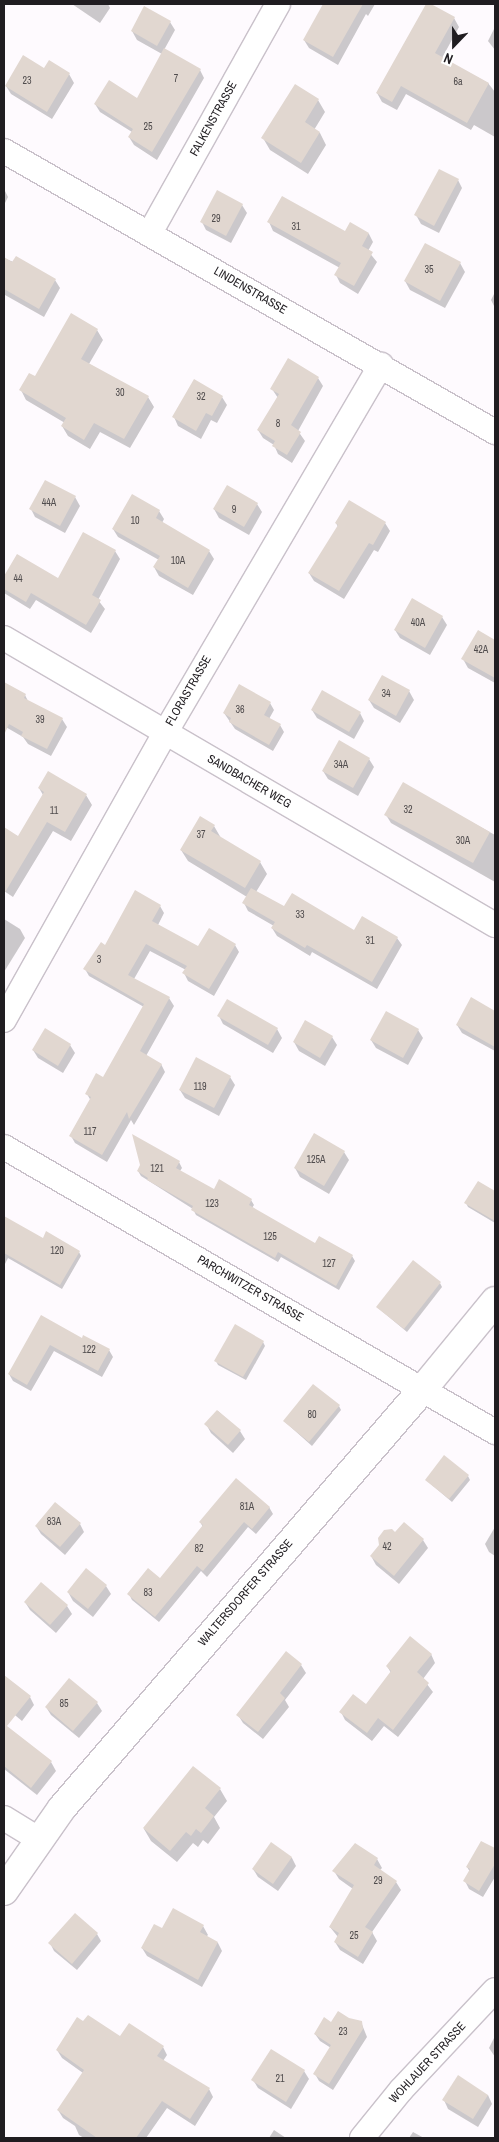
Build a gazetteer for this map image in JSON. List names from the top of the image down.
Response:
{
  "streets": {
    "street": [
      "FALKENSTRASSE",
      "LINDENSTRASSE",
      "FLORASTRASSE",
      "SANDBACHER WEG",
      "PARCHWITZER STRASSE",
      "WALTERSDORFER STRASSE",
      "WOHLAUER STRASSE"
    ]
  },
  "crossings": [
    ["FALKENSTRASSE", "LINDENSTRASSE"],
    ["LINDENSTRASSE", "FLORASTRASSE"],
    ["FLORASTRASSE", "SANDBACHER WEG"],
    ["PARCHWITZER STRASSE", "WALTERSDORFER STRASSE"]
  ],
  "house_numbers": [
    "7",
    "23",
    "6a",
    "25",
    "29",
    "31",
    "35",
    "30",
    "32",
    "8",
    "44A",
    "9",
    "10",
    "10A",
    "44",
    "40A",
    "42A",
    "34",
    "36",
    "39",
    "34A",
    "32",
    "11",
    "37",
    "30A",
    "33",
    "31",
    "3",
    "119",
    "117",
    "125A",
    "121",
    "123",
    "125",
    "120",
    "127",
    "122",
    "80",
    "81A",
    "83A",
    "42",
    "82",
    "83",
    "85",
    "29",
    "25",
    "23",
    "21"
  ],
  "north": "bottom"
}
